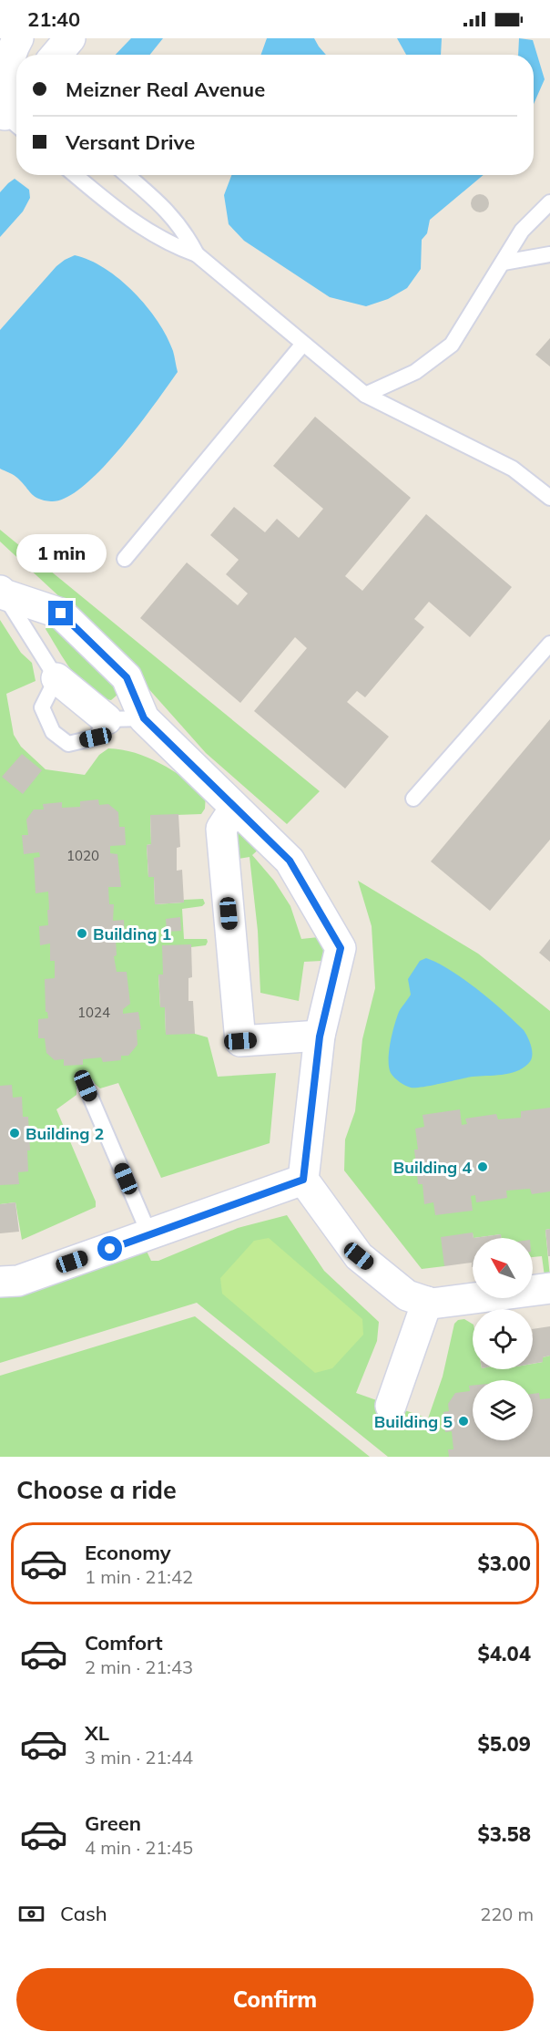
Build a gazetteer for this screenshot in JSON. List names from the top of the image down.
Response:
{
  "places": [
    "Building 1",
    "Building 2",
    "Building 4",
    "Building 5"
  ],
  "house_numbers": ["1020", "1024"],
  "north": "top left",
  "page": {
    "status": "21:40",
    "banner": ["Meizner Real Avenue", "Versant Drive"],
    "bubble": "1 min",
    "heading": "Choose a ride",
    "list": [
      {
        "name": "Economy",
        "note": "1 min · 21:42",
        "value": "$3.00"
      },
      {
        "name": "Comfort",
        "note": "2 min · 21:43",
        "value": "$4.04"
      },
      {
        "name": "XL",
        "note": "3 min · 21:44",
        "value": "$5.09"
      },
      {
        "name": "Green",
        "note": "4 min · 21:45",
        "value": "$3.58"
      }
    ],
    "pay": ["Cash", "220 m"],
    "buttons": "Confirm"
  }
}
